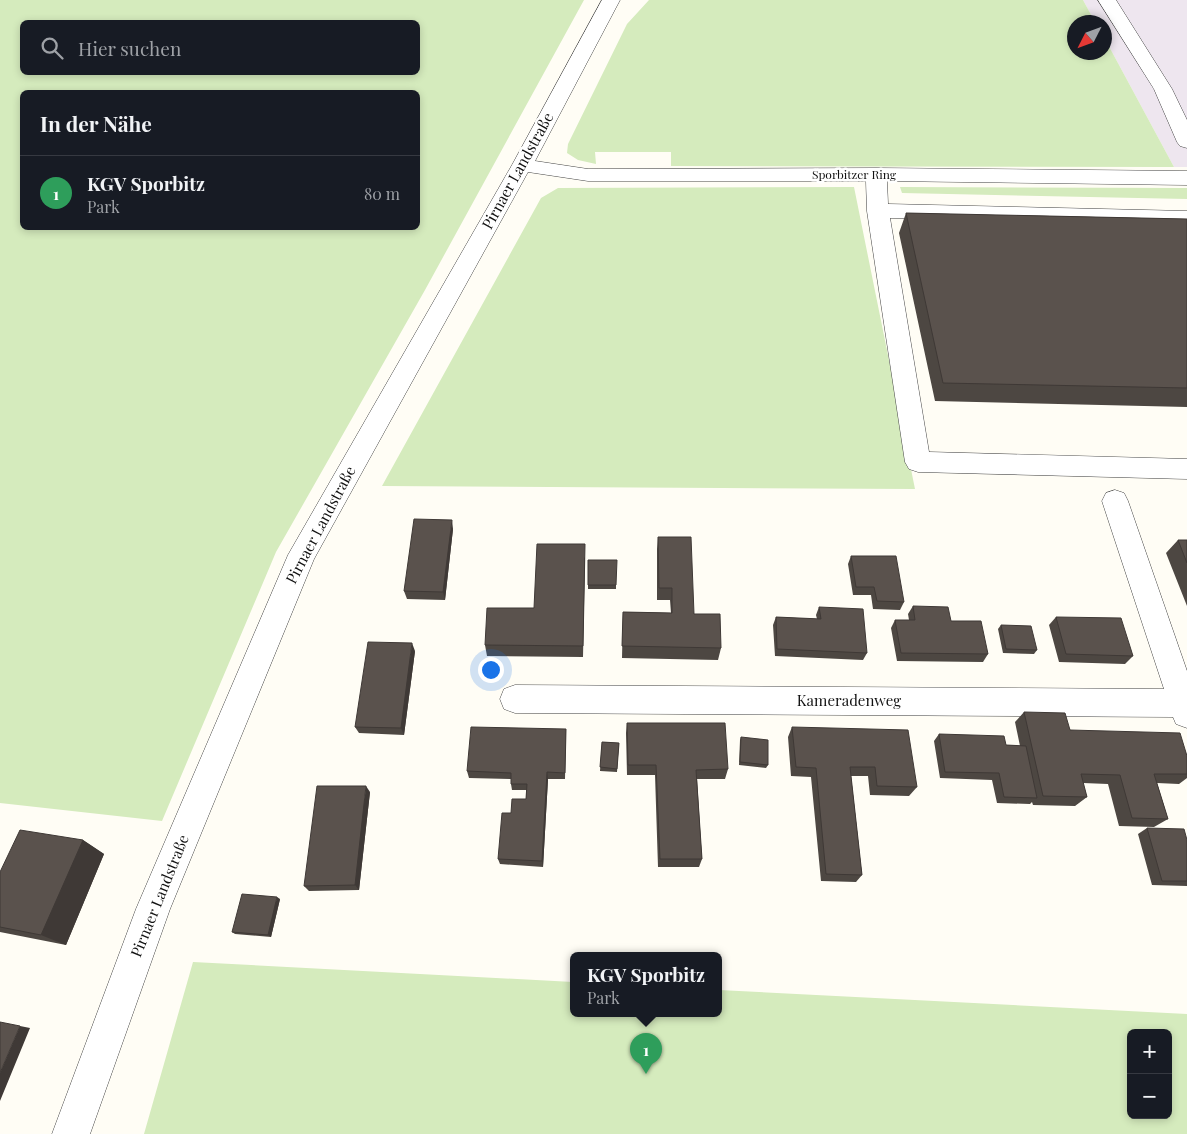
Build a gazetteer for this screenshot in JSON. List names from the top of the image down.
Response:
{
  "streets": {
    "street": ["Pirnaer Landstraße", "Sporbitzer Ring", "Kameradenweg"]
  },
  "crossings": [
    ["Pirnaer Landstraße", "Sporbitzer Ring"]
  ],
  "north": "bottom left",
  "page": {
    "search": "Hier suchen",
    "heading": "In der Nähe",
    "list": [
      {
        "mark": "1",
        "name": "KGV Sporbitz",
        "note": "Park",
        "value": "80 m"
      }
    ],
    "popup": ["KGV Sporbitz", "Park"],
    "map_buttons": ["+", "−"],
    "pins": "1"
  }
}
